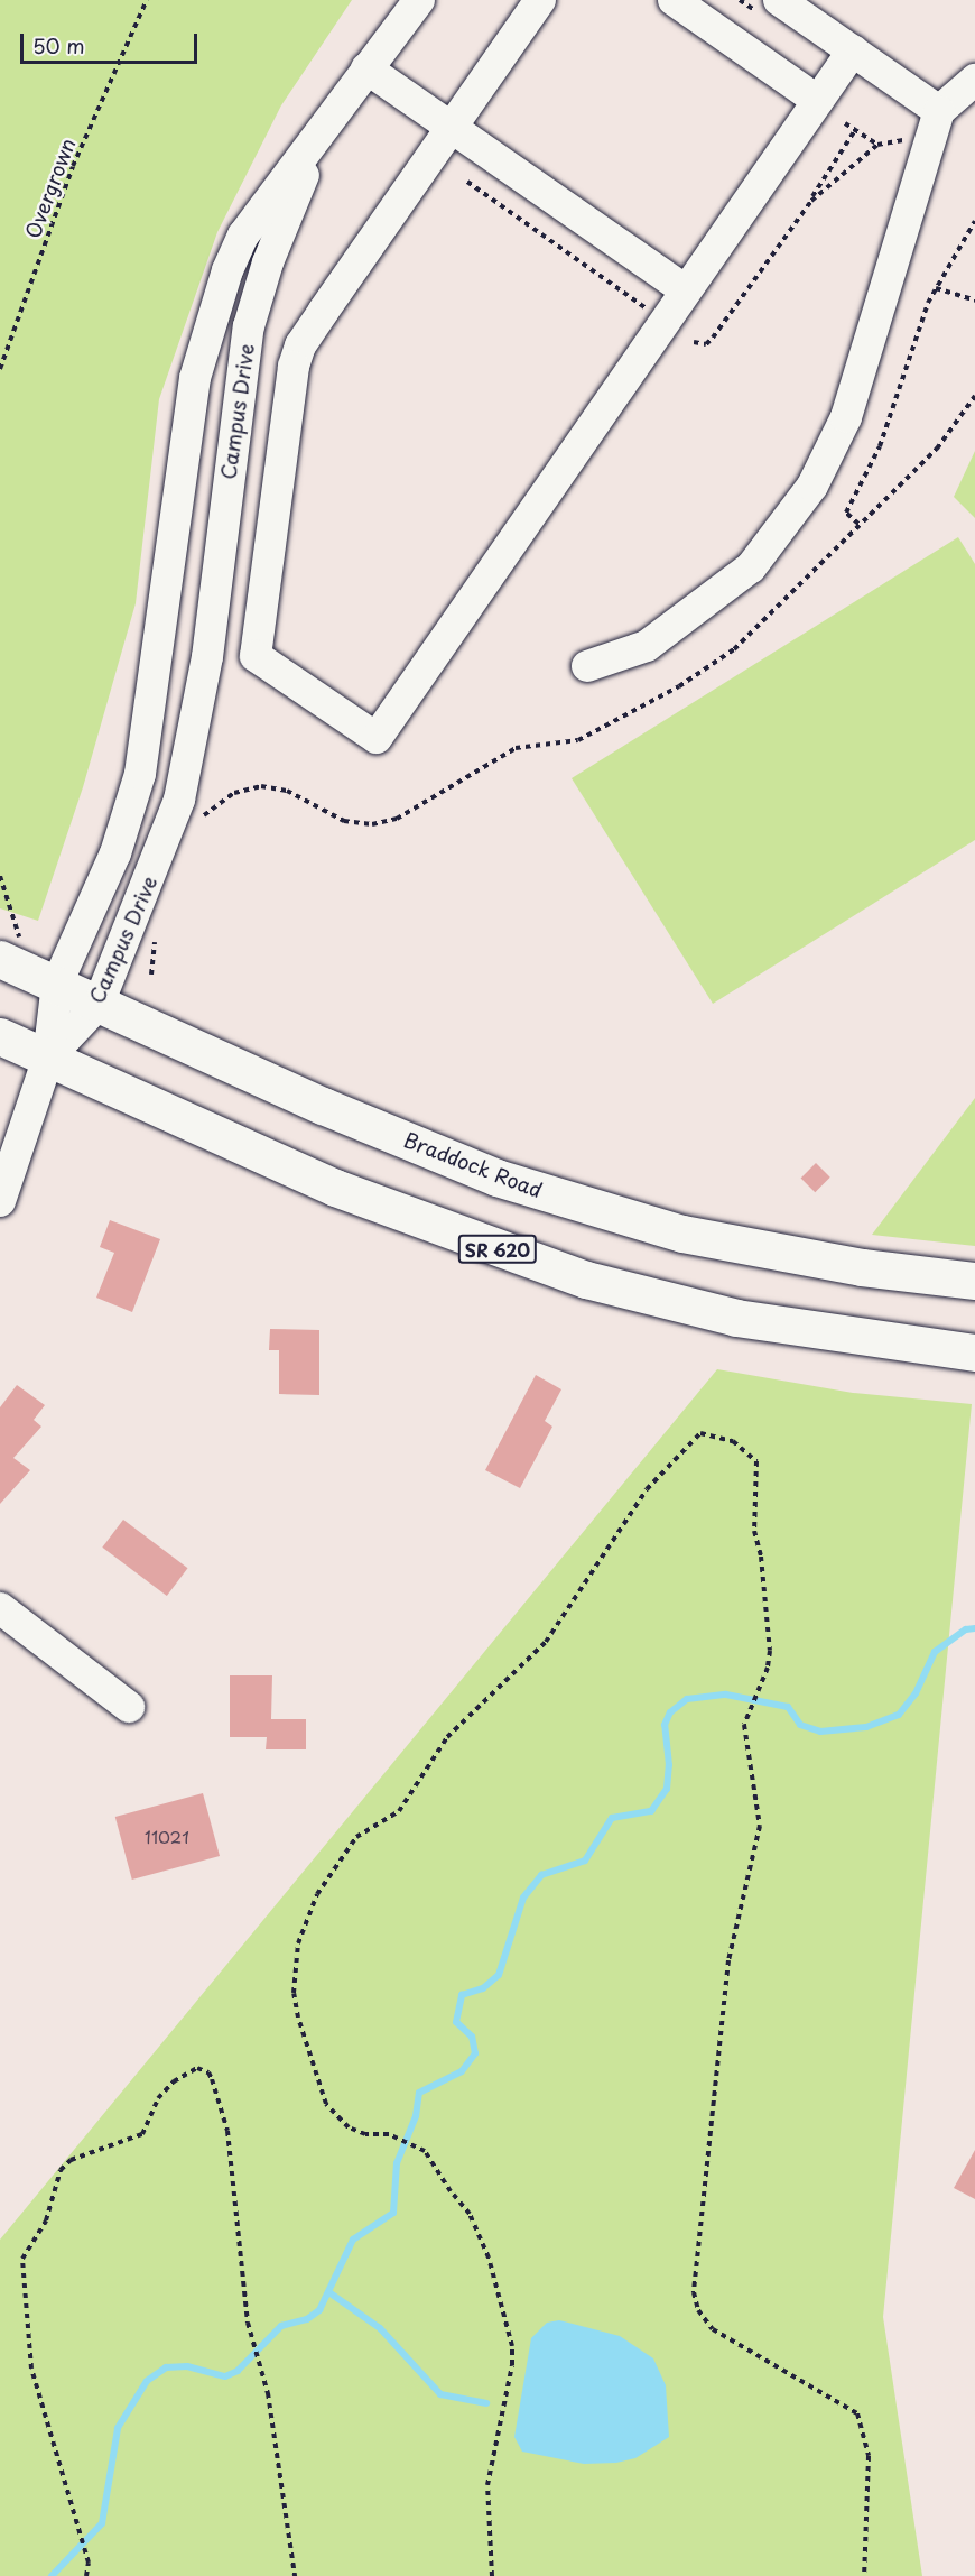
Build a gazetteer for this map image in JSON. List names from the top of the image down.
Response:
{
  "streets": {
    "main road": ["Braddock Road", "SR 620"],
    "street": ["Campus Drive"],
    "path": ["Overgrown"]
  },
  "crossings": [
    ["Campus Drive", "Braddock Road"],
    ["Campus Drive", "SR 620"]
  ],
  "house_numbers": ["11021"],
  "scale_bar": "50 m"
}
